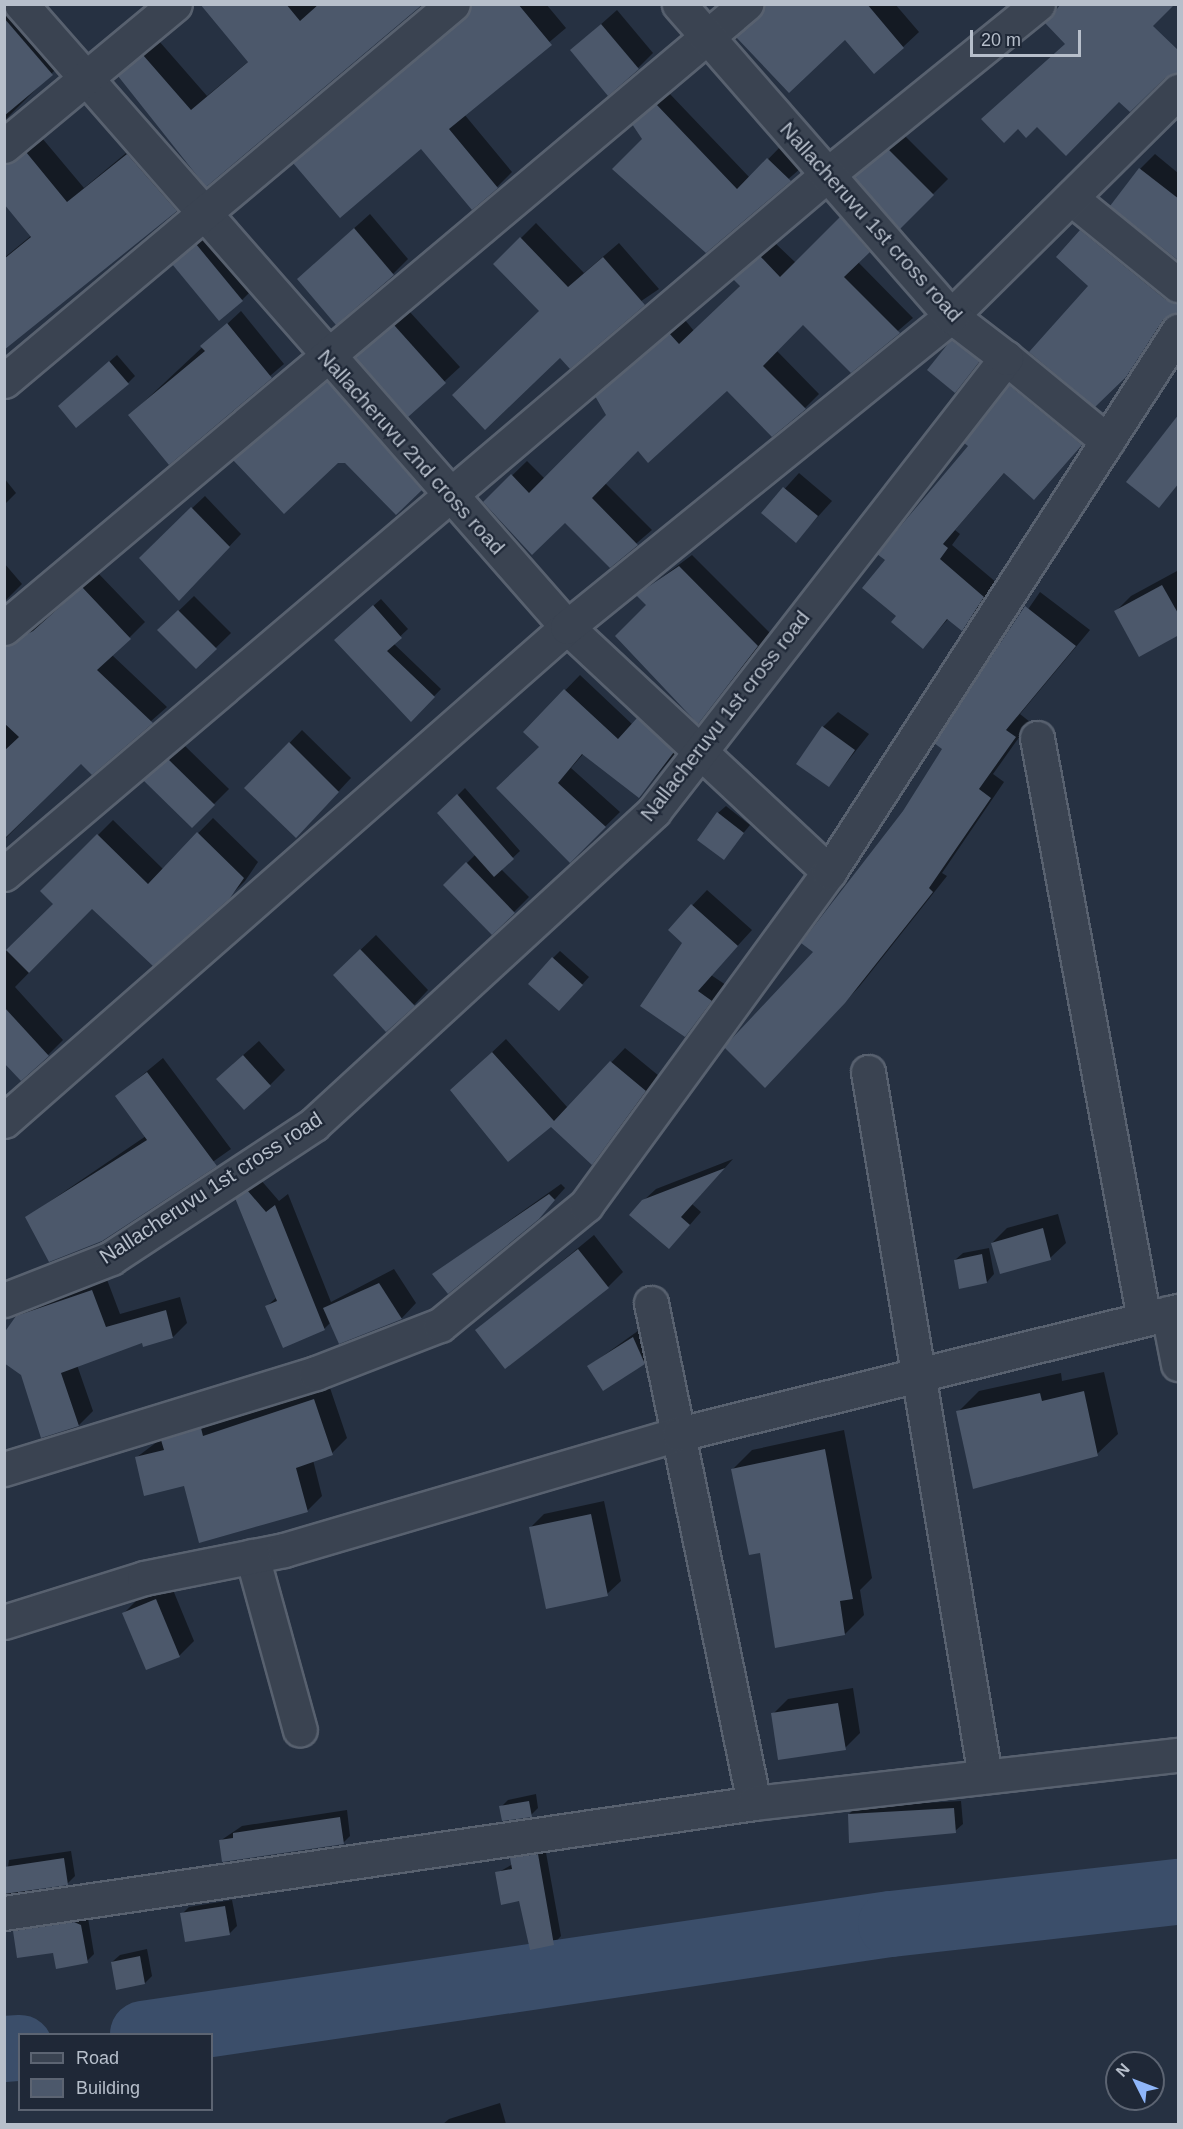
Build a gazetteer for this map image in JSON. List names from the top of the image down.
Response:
{
  "streets": {
    "street": ["Nallacheruvu 1st cross road", "Nallacheruvu 2nd cross road"]
  },
  "crossings": [
    ["Nallacheruvu 1st cross road", "Nallacheruvu 2nd cross road"]
  ],
  "legend": ["Road", "Building"],
  "scale_bar": "20 m",
  "north": "top left"
}
